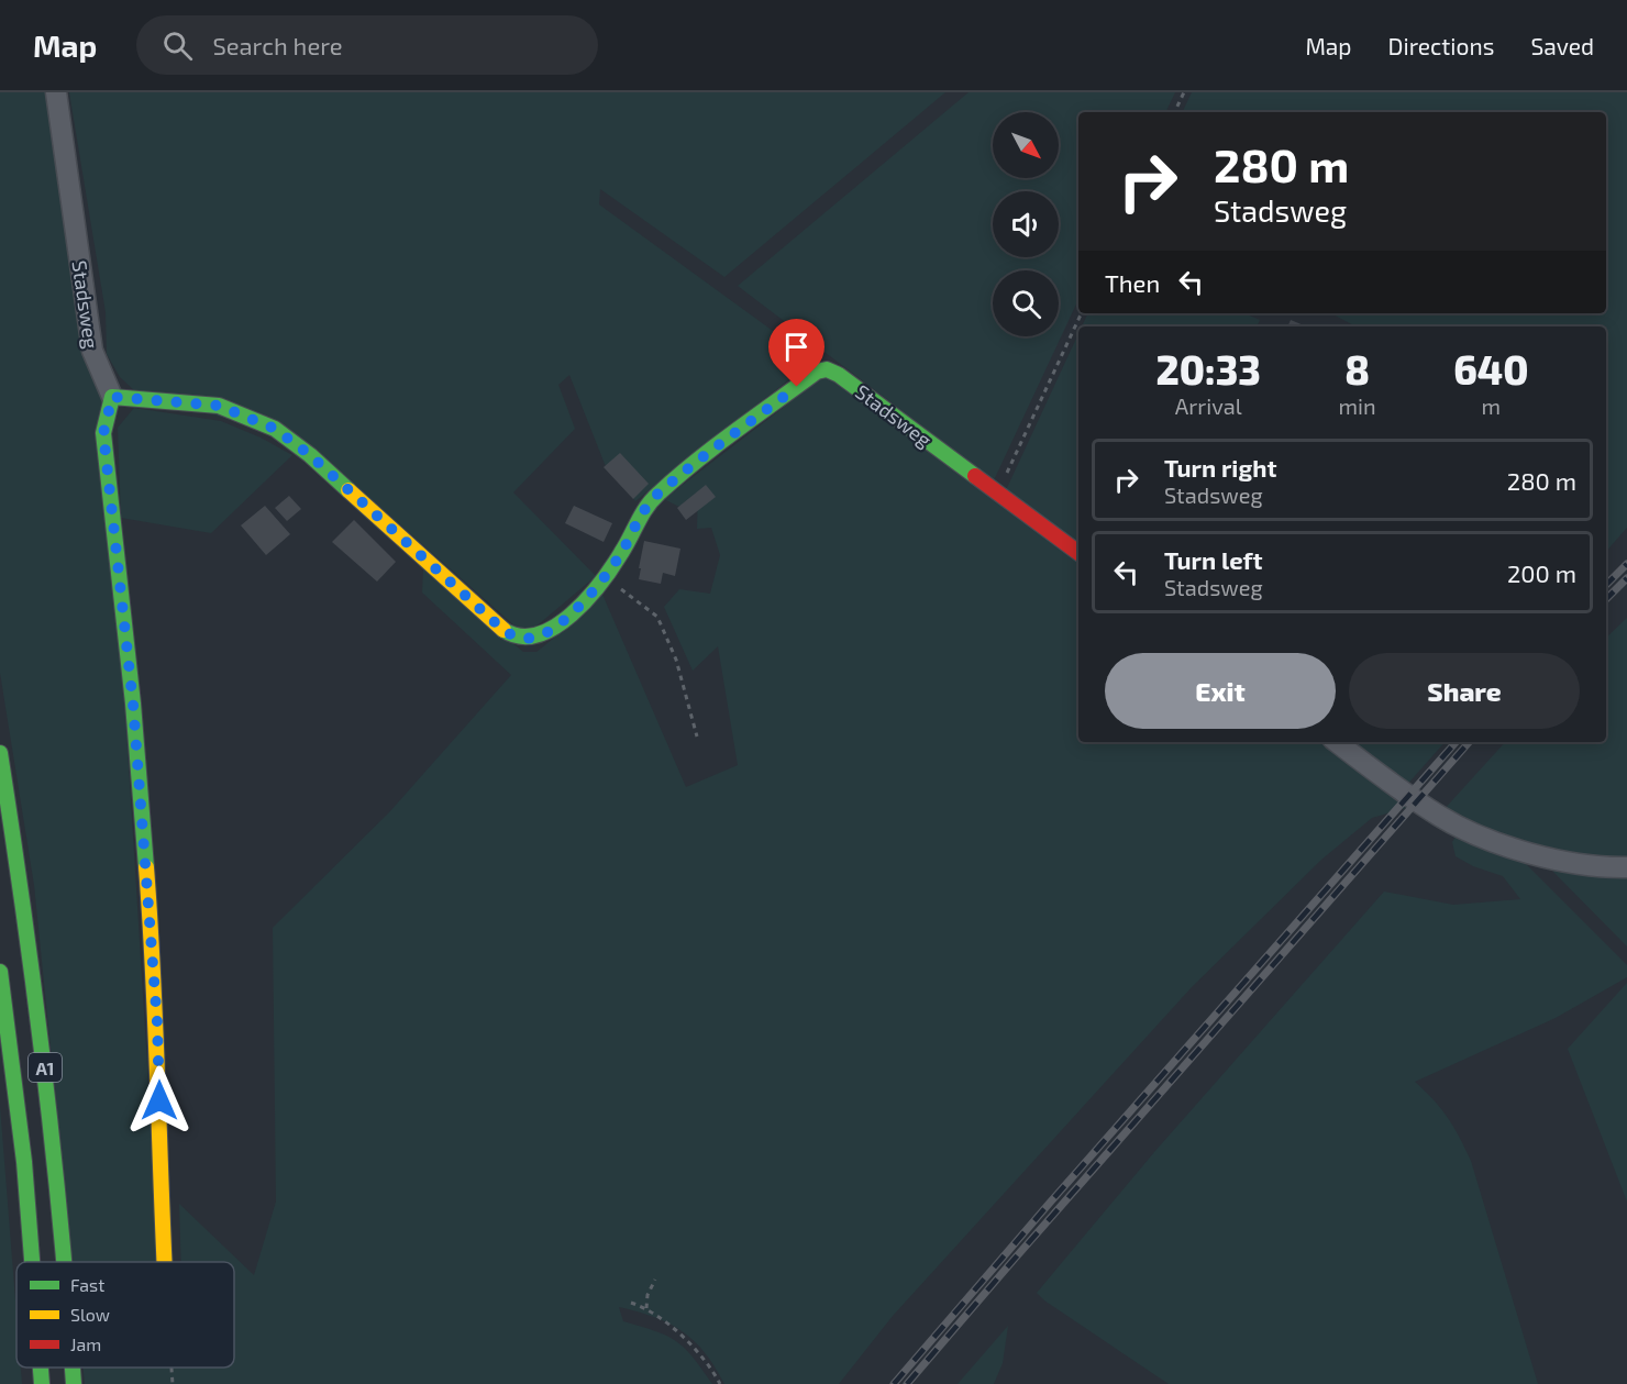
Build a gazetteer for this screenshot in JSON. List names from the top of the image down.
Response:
{
  "streets": {
    "main road": ["Stadsweg", "A1"]
  },
  "legend": ["Fast", "Slow", "Jam"],
  "north": "bottom right",
  "page": {
    "header": "Map",
    "search": "Search here",
    "nav": ["Map", "Directions", "Saved"],
    "turn": ["280 m", "Stadsweg"],
    "then": "Then",
    "eta": [
      "20:33",
      "Arrival",
      "8",
      "min",
      "640",
      "m"
    ],
    "list": [
      {
        "name": "Turn right",
        "note": "Stadsweg",
        "value": "280 m"
      },
      {
        "name": "Turn left",
        "note": "Stadsweg",
        "value": "200 m"
      }
    ],
    "buttons": ["Exit", "Share"]
  }
}
